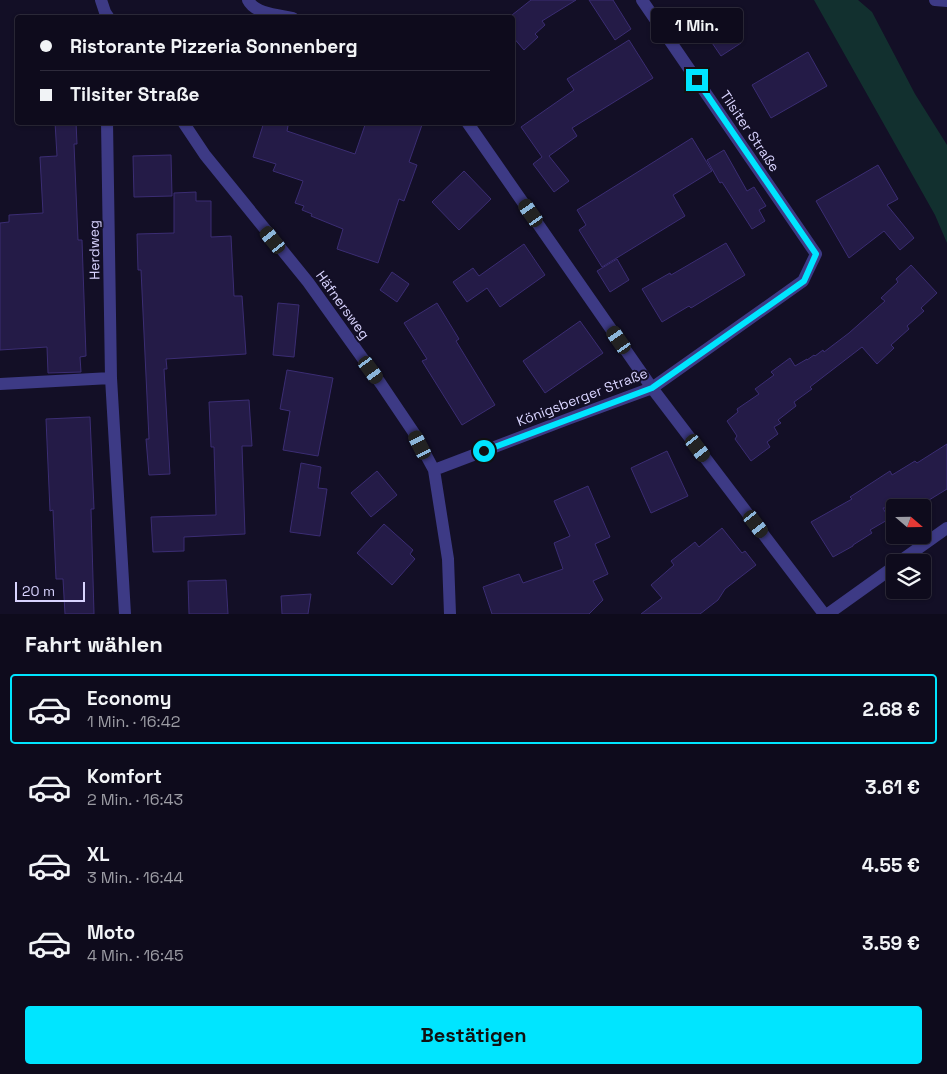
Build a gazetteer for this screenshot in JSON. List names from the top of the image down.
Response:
{
  "streets": {
    "street": [
      "Tilsiter Straße",
      "Herdweg",
      "Häfnersweg",
      "Königsberger Straße"
    ]
  },
  "crossings": [
    ["Tilsiter Straße", "Königsberger Straße"],
    ["Häfnersweg", "Königsberger Straße"]
  ],
  "scale_bar": "20 m",
  "north": "right",
  "page": {
    "bubble": "1 Min.",
    "banner": ["Ristorante Pizzeria Sonnenberg", "Tilsiter Straße"],
    "scale": "20 m",
    "heading": "Fahrt wählen",
    "list": [
      {
        "name": "Economy",
        "note": "1 Min. · 16:42",
        "value": "2.68 €"
      },
      {
        "name": "Komfort",
        "note": "2 Min. · 16:43",
        "value": "3.61 €"
      },
      {
        "name": "XL",
        "note": "3 Min. · 16:44",
        "value": "4.55 €"
      },
      {
        "name": "Moto",
        "note": "4 Min. · 16:45",
        "value": "3.59 €"
      }
    ],
    "buttons": "Bestätigen"
  }
}
